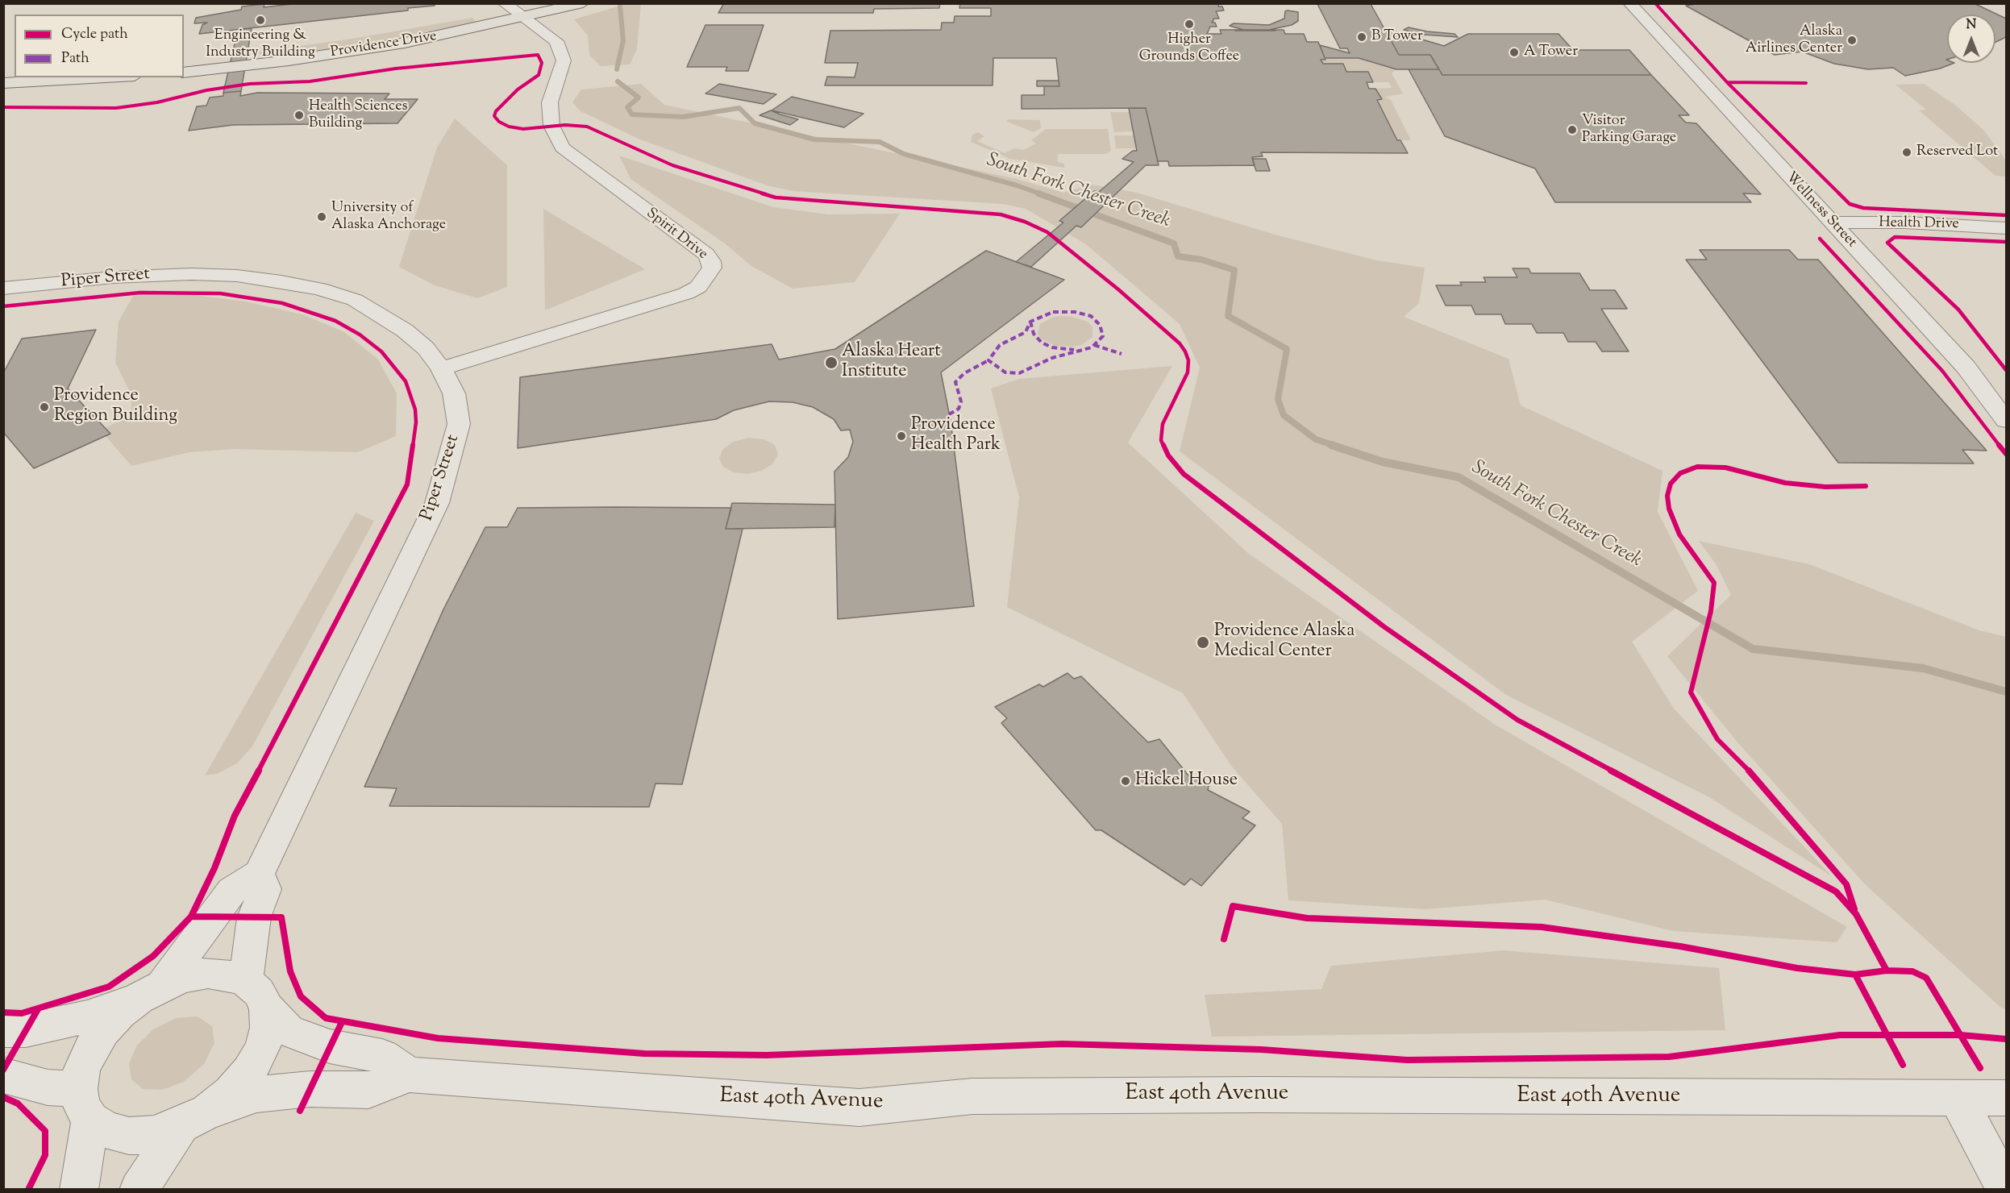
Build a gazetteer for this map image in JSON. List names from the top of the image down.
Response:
{
  "streets": {
    "main road": ["Providence Drive"],
    "street": [
      "Wellness Street",
      "Health Drive",
      "Spirit Drive",
      "Piper Street",
      "East 40th Avenue"
    ]
  },
  "crossings": [
    ["Providence Drive", "Spirit Drive"],
    ["Wellness Street", "Health Drive"],
    ["Spirit Drive", "Piper Street"]
  ],
  "water": ["South Fork Chester Creek"],
  "places": [
    "Engineering & Industry Building",
    "Higher Grounds Coffee",
    "B Tower",
    "Alaska Airlines Center",
    "A Tower",
    "Health Sciences Building",
    "Visitor Parking Garage",
    "Reserved Lot",
    "University of Alaska Anchorage",
    "Alaska Heart Institute",
    "Providence Region Building",
    "Providence Health Park",
    "Providence Alaska Medical Center",
    "Hickel House"
  ],
  "legend": ["Cycle path", "Path"],
  "north": "top"
}
